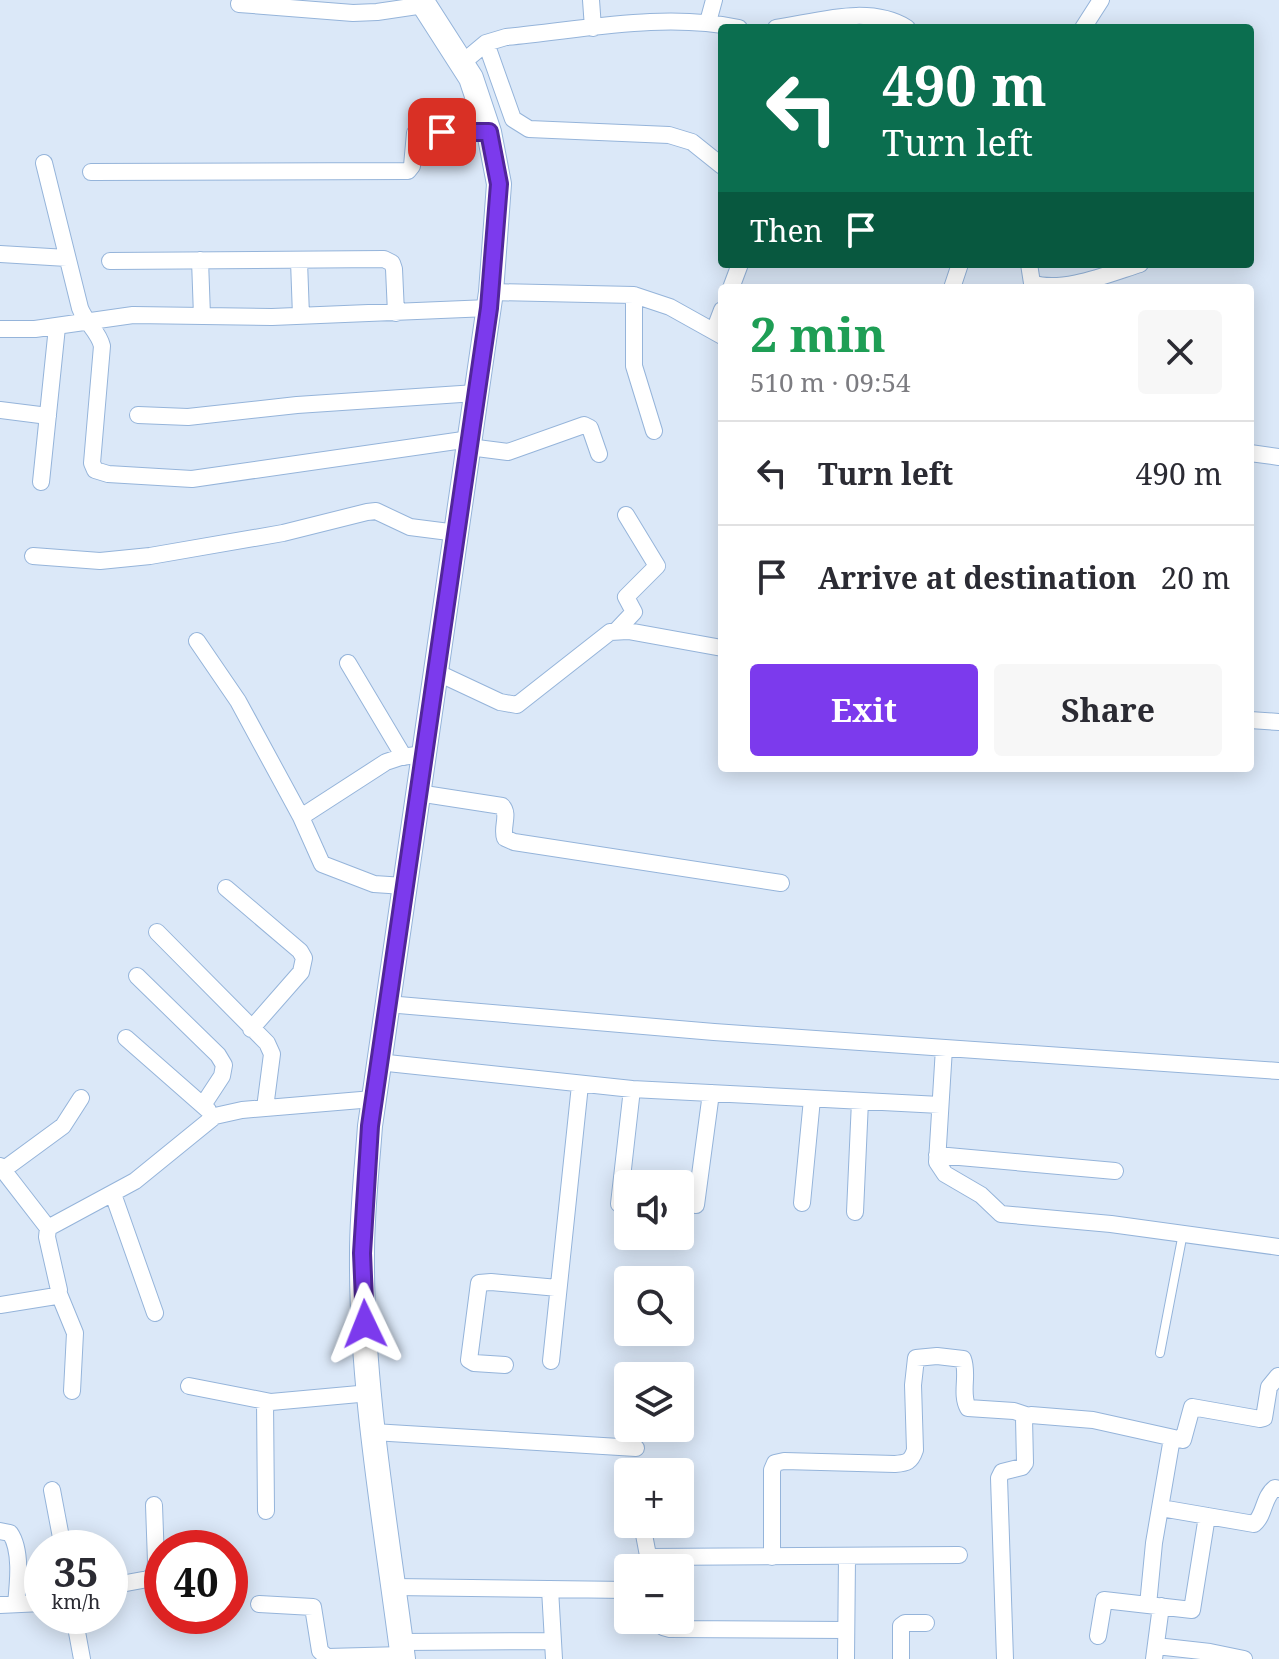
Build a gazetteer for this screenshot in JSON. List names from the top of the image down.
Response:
{
  "page": {
    "turn": ["490 m", "Turn left"],
    "then": "Then",
    "heading": ["2 min", "510 m · 09:54"],
    "list": [
      {
        "name": "Turn left",
        "value": "490 m"
      },
      {
        "name": "Arrive at destination",
        "value": "20 m"
      }
    ],
    "buttons": ["Exit", "Share"],
    "map_buttons": ["+", "−"],
    "speed": "35 km/h",
    "limit": "40"
  }
}
